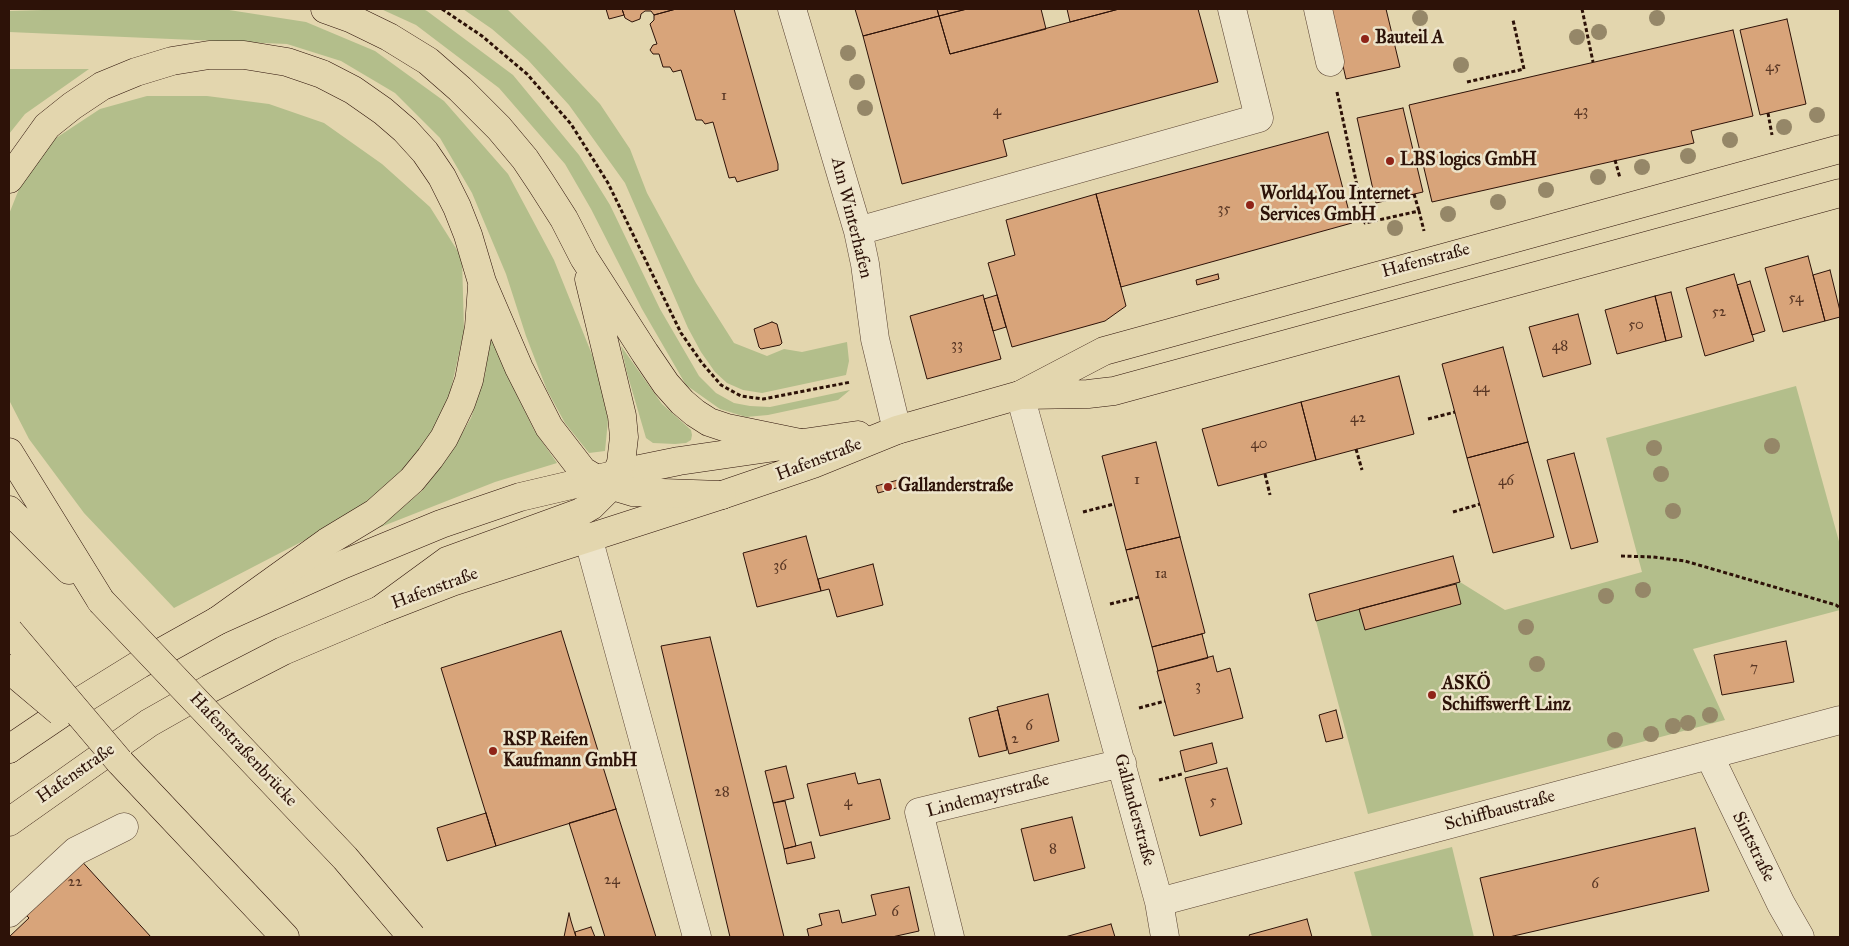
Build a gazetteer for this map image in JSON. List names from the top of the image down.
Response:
{
  "streets": {
    "main road": ["Hafenstraße", "Hafenstraßenbrücke"],
    "street": [
      "Am Winterhafen",
      "Lindemayrstraße",
      "Gallanderstraße",
      "Schiffbaustraße",
      "Sintstraße"
    ]
  },
  "crossings": [
    ["Am Winterhafen", "Hafenstraße"],
    ["Hafenstraße", "Gallanderstraße"],
    ["Lindemayrstraße", "Gallanderstraße"],
    ["Gallanderstraße", "Schiffbaustraße"],
    ["Schiffbaustraße", "Sintstraße"]
  ],
  "places": [
    "Bauteil A",
    "LBS logics GmbH",
    "World4You Internet Services GmbH",
    "Gallanderstraße",
    "ASKÖ Schiffswerft Linz",
    "RSP Reifen Kaufmann GmbH"
  ],
  "house_numbers": [
    "45",
    "1",
    "4",
    "43",
    "35",
    "54",
    "52",
    "50",
    "33",
    "48",
    "44",
    "42",
    "40",
    "1",
    "46",
    "36",
    "1a",
    "7",
    "3",
    "6",
    "2",
    "28",
    "5",
    "4",
    "8",
    "24",
    "22",
    "6",
    "6"
  ]
}
